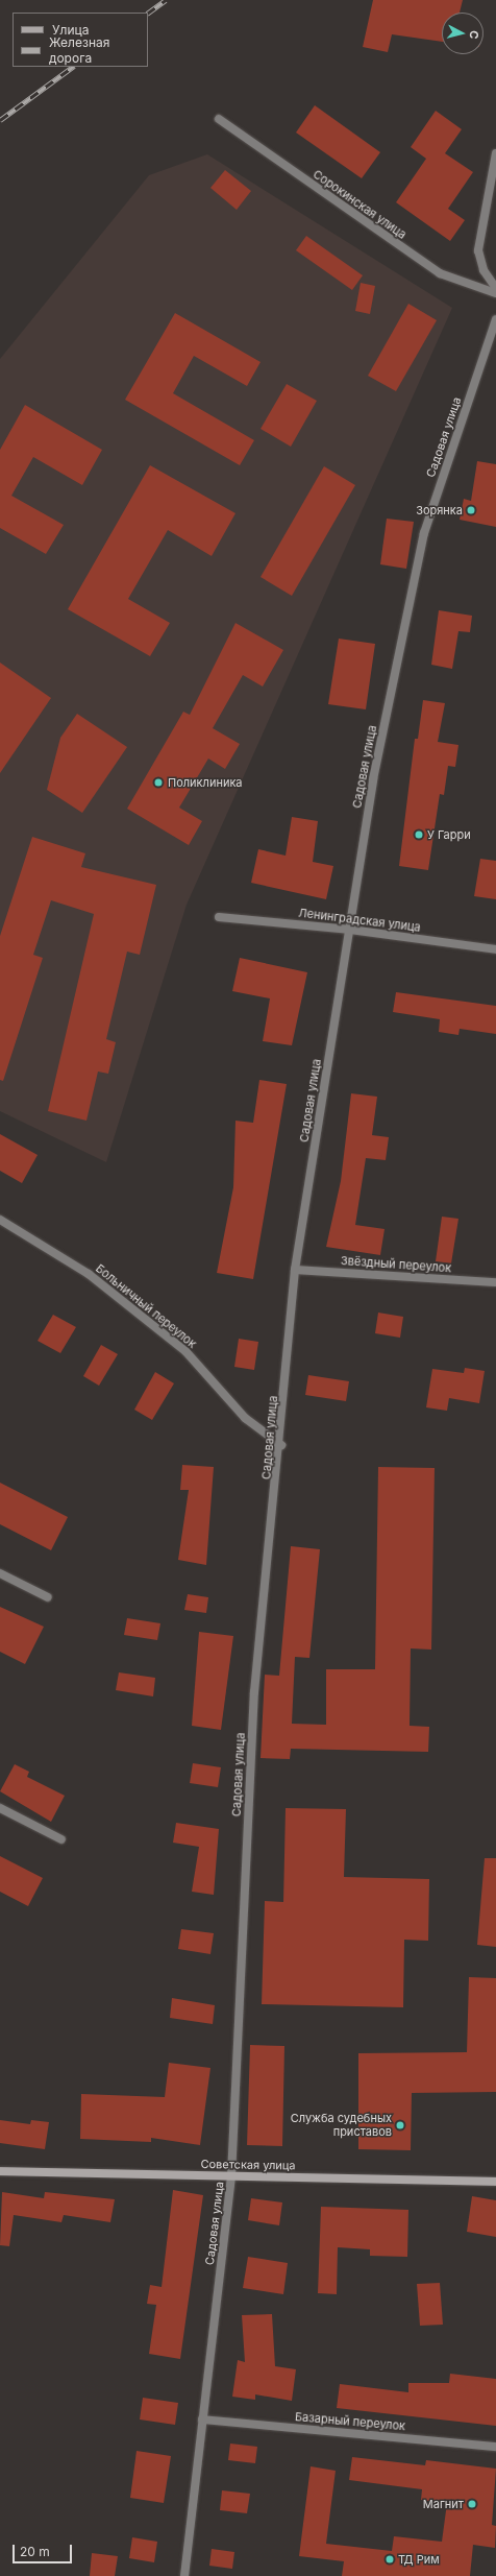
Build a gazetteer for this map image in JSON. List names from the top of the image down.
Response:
{
  "streets": {
    "street": [
      "Сорокинская улица",
      "Садовая улица",
      "Ленинградская улица",
      "Звёздный переулок",
      "Больничный переулок",
      "Советская улица",
      "Базарный переулок"
    ]
  },
  "crossings": [
    ["Садовая улица", "Ленинградская улица"],
    ["Садовая улица", "Звёздный переулок"],
    ["Садовая улица", "Больничный переулок"],
    ["Садовая улица", "Советская улица"],
    ["Садовая улица", "Базарный переулок"]
  ],
  "places": [
    "Зорянка",
    "Поликлиника",
    "У Гарри",
    "Служба судебных приставов",
    "Магнит",
    "ТД Рим"
  ],
  "legend": ["Улица", "Железная дорога"],
  "scale_bar": "20 m",
  "north": "right"
}
